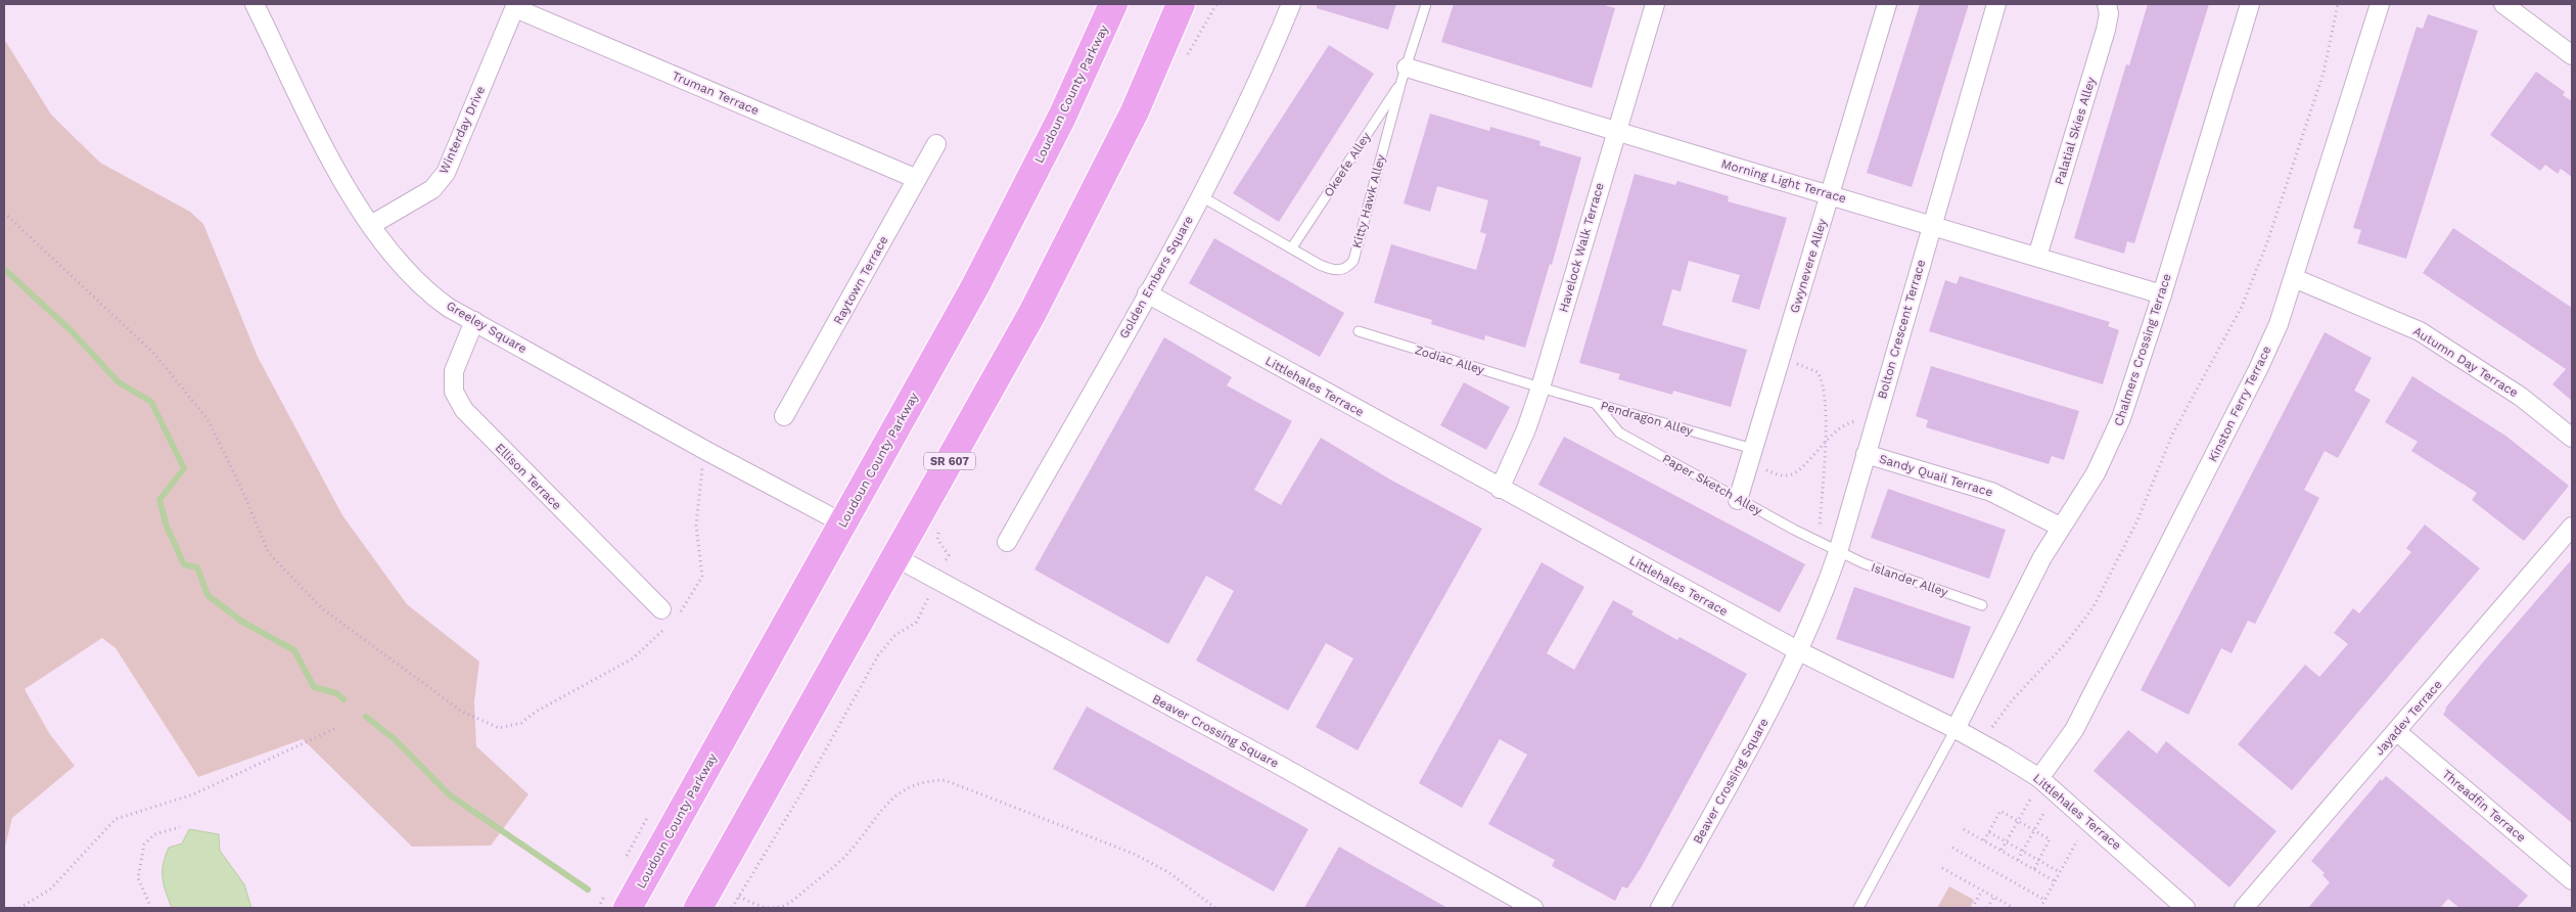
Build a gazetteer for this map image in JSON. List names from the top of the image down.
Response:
{
  "streets": {
    "main road": ["Loudoun County Parkway", "SR 607"],
    "street": [
      "Truman Terrace",
      "Winterday Drive",
      "Palatial Skies Alley",
      "Morning Light Terrace",
      "Havelock Walk Terrace",
      "Gwynevere Alley",
      "Golden Embers Square",
      "Raytown Terrace",
      "Greeley Square",
      "Bolton Crescent Terrace",
      "Chalmers Crossing Terrace",
      "Autumn Day Terrace",
      "Littlehales Terrace",
      "Kinston Ferry Terrace",
      "Sandy Quail Terrace",
      "Ellison Terrace",
      "Jayadev Terrace",
      "Beaver Crossing Square",
      "Threadfin Terrace"
    ],
    "lane": [
      "Okeefe Alley",
      "Kitty Hawk Alley",
      "Zodiac Alley",
      "Pendragon Alley",
      "Paper Sketch Alley",
      "Islander Alley"
    ]
  },
  "crossings": [
    ["Truman Terrace", "Winterday Drive"],
    ["Truman Terrace", "Raytown Terrace"],
    ["Loudoun County Parkway", "Greeley Square"],
    ["Winterday Drive", "Greeley Square"],
    ["Palatial Skies Alley", "Morning Light Terrace"],
    ["Okeefe Alley", "Morning Light Terrace"],
    ["Okeefe Alley", "Kitty Hawk Alley"],
    ["Morning Light Terrace", "Kitty Hawk Alley"],
    ["Morning Light Terrace", "Havelock Walk Terrace"],
    ["Morning Light Terrace", "Gwynevere Alley"],
    ["Morning Light Terrace", "Bolton Crescent Terrace"],
    ["Morning Light Terrace", "Chalmers Crossing Terrace"],
    ["Kitty Hawk Alley", "Golden Embers Square"],
    ["Havelock Walk Terrace", "Zodiac Alley"],
    ["Havelock Walk Terrace", "Littlehales Terrace"],
    ["Havelock Walk Terrace", "Pendragon Alley"],
    ["Gwynevere Alley", "Pendragon Alley"],
    ["Gwynevere Alley", "Paper Sketch Alley"],
    ["Golden Embers Square", "Littlehales Terrace"],
    ["Greeley Square", "Ellison Terrace"],
    ["Bolton Crescent Terrace", "Littlehales Terrace"],
    ["Bolton Crescent Terrace", "Sandy Quail Terrace"],
    ["Bolton Crescent Terrace", "Paper Sketch Alley"],
    ["Bolton Crescent Terrace", "Islander Alley"],
    ["Bolton Crescent Terrace", "Beaver Crossing Square"],
    ["Chalmers Crossing Terrace", "Littlehales Terrace"],
    ["Chalmers Crossing Terrace", "Sandy Quail Terrace"],
    ["Zodiac Alley", "Pendragon Alley"],
    ["Autumn Day Terrace", "Kinston Ferry Terrace"],
    ["Littlehales Terrace", "Kinston Ferry Terrace"],
    ["Littlehales Terrace", "Beaver Crossing Square"],
    ["Pendragon Alley", "Paper Sketch Alley"],
    ["SR 607", "Beaver Crossing Square"],
    ["Paper Sketch Alley", "Islander Alley"],
    ["Jayadev Terrace", "Threadfin Terrace"]
  ]
}
